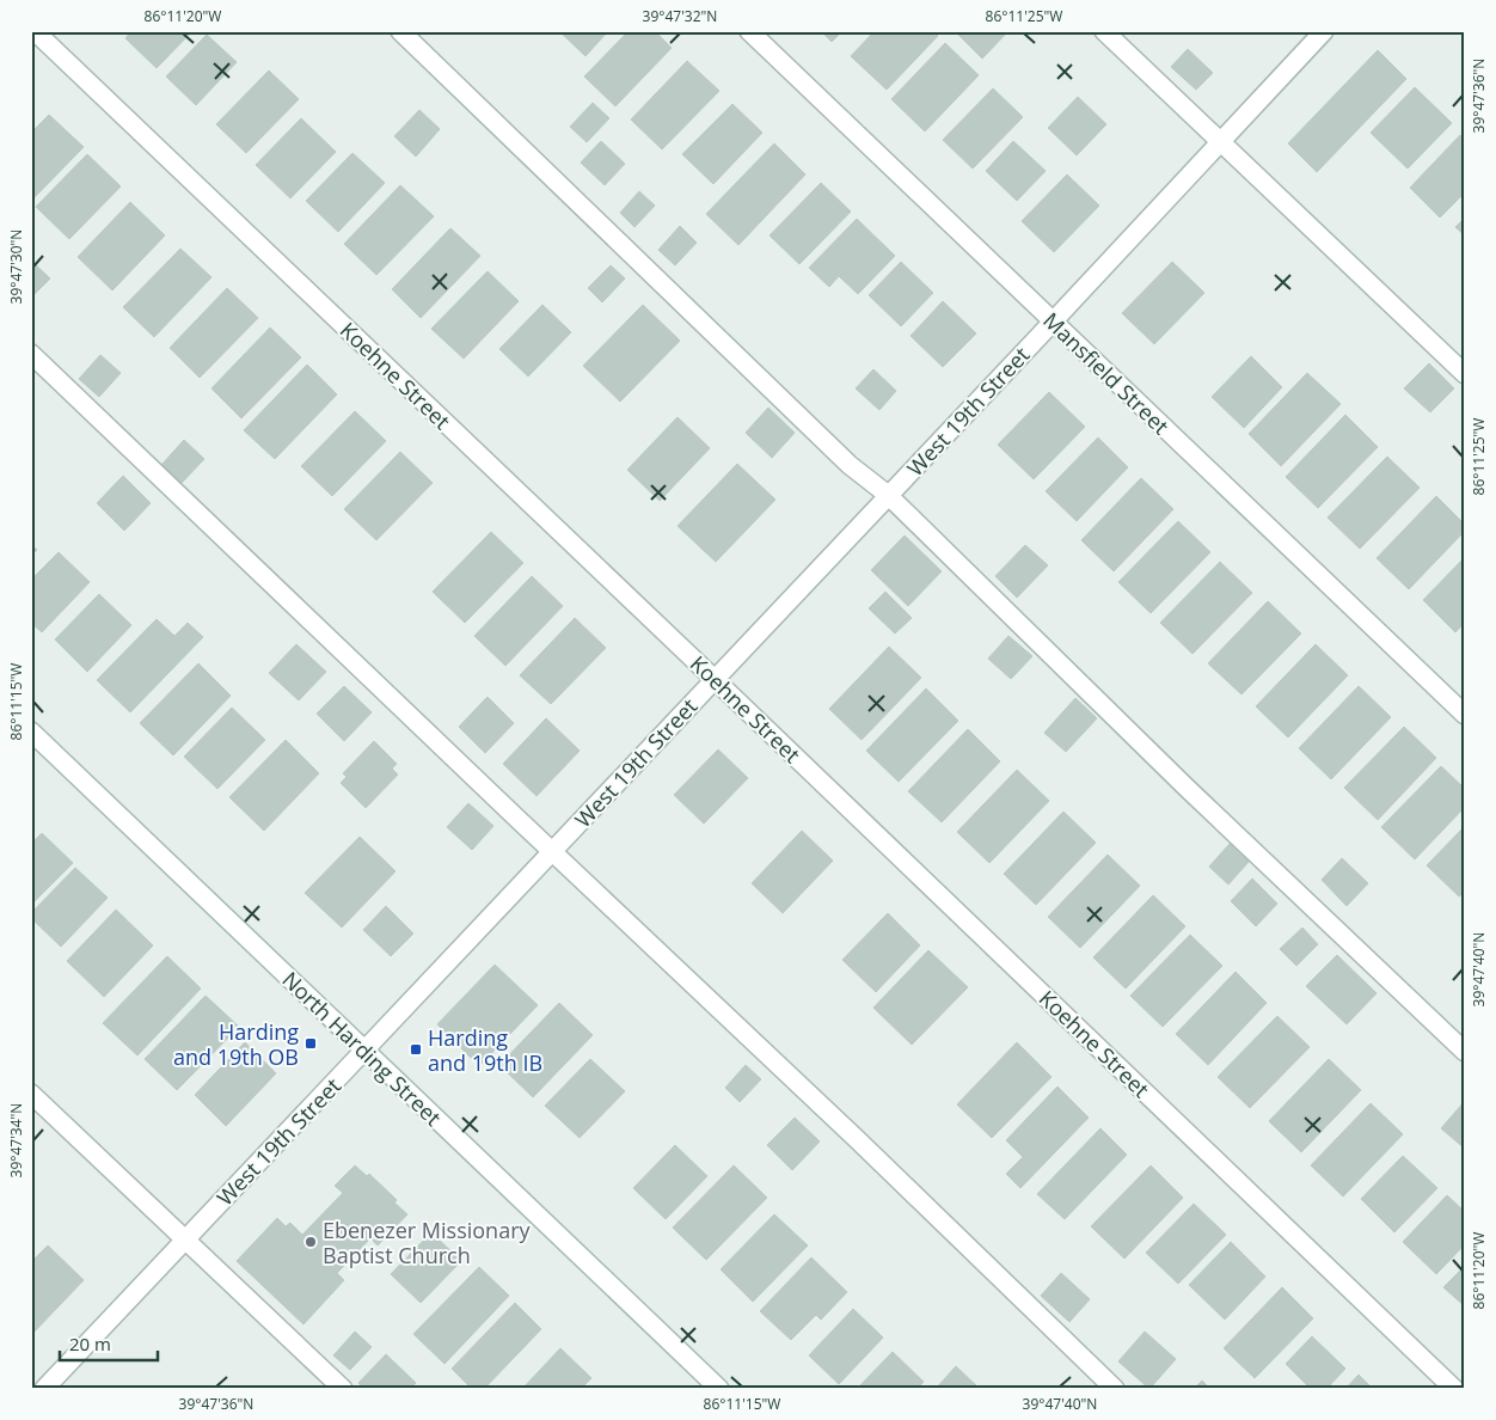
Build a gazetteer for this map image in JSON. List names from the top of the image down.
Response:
{
  "streets": {
    "street": [
      "Mansfield Street",
      "Koehne Street",
      "West 19th Street",
      "North Harding Street"
    ]
  },
  "crossings": [
    ["Mansfield Street", "West 19th Street"],
    ["Koehne Street", "West 19th Street"],
    ["West 19th Street", "North Harding Street"]
  ],
  "places": {
    "transit": ["Harding and 19th OB", "Harding and 19th IB"],
    "other": ["Ebenezer Missionary Baptist Church"]
  },
  "scale_bar": "20 m",
  "coordinates": [
    "86°11'20\"W",
    "39°47'32\"N",
    "86°11'25\"W",
    "39°47'36\"N",
    "39°47'30\"N",
    "86°11'15\"W",
    "39°47'40\"N",
    "39°47'34\"N"
  ]
}
